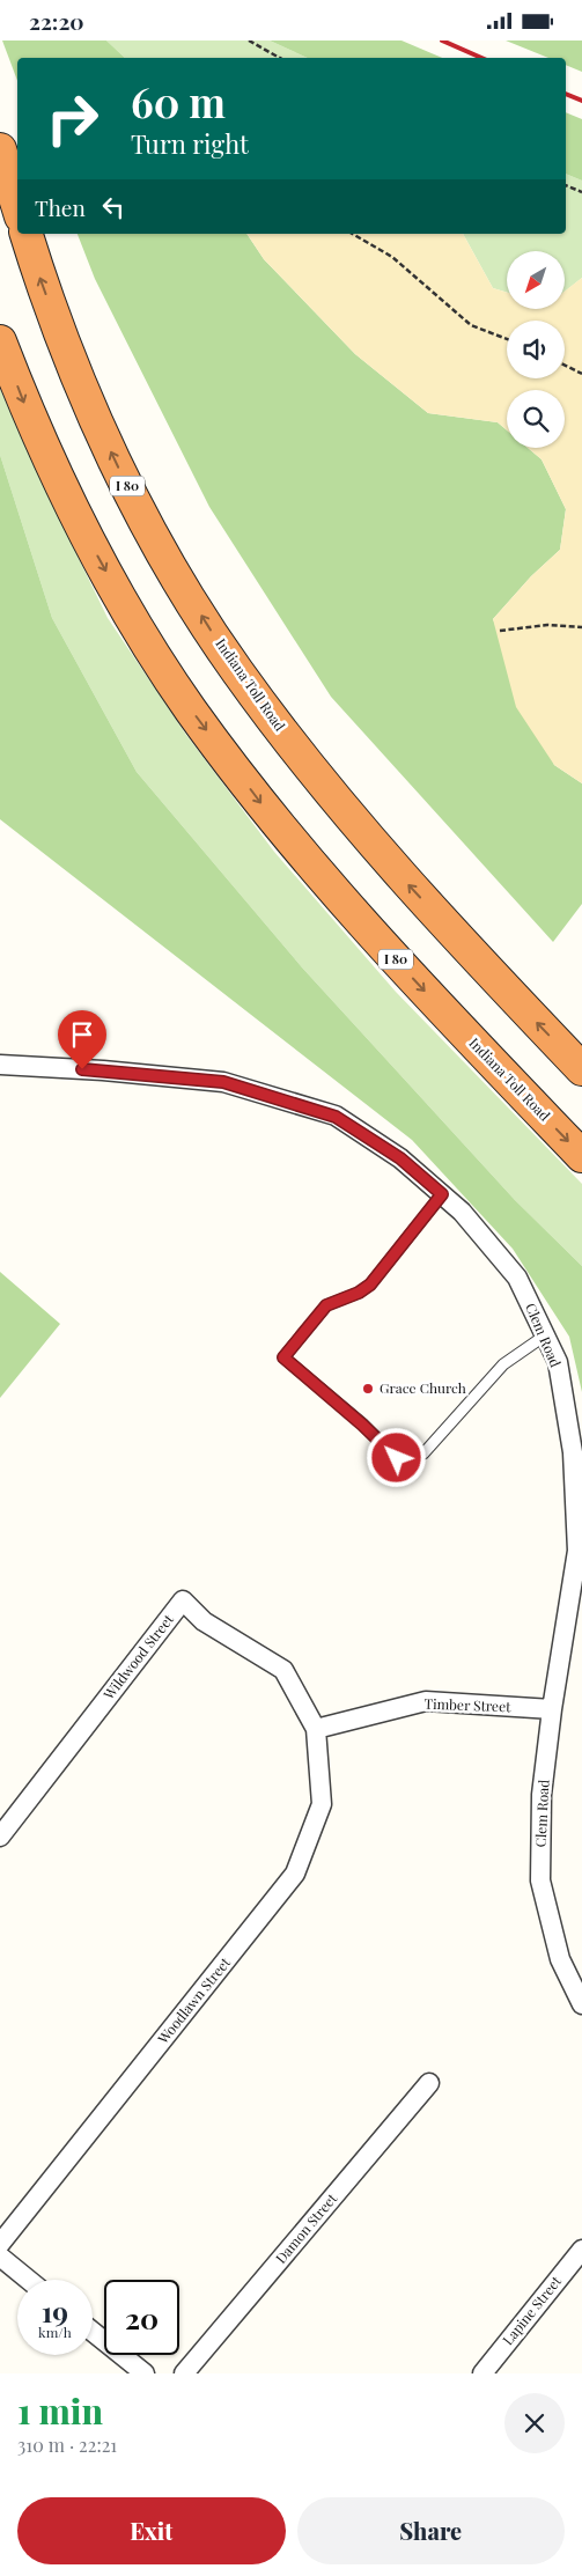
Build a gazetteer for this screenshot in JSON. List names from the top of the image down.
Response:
{
  "streets": {
    "highway": ["I 80", "Indiana Toll Road"],
    "street": [
      "Clem Road",
      "Wildwood Street",
      "Timber Street",
      "Woodlawn Street",
      "Damon Street",
      "Lapine Street"
    ]
  },
  "crossings": [
    ["Clem Road", "Timber Street"],
    ["Wildwood Street", "Timber Street"],
    ["Wildwood Street", "Woodlawn Street"],
    ["Timber Street", "Woodlawn Street"]
  ],
  "places": ["Grace Church"],
  "north": "bottom left",
  "page": {
    "status": "22:20",
    "turn": ["60 m", "Turn right"],
    "then": "Then",
    "speed": "19 km/h",
    "limit": "20",
    "heading": ["1 min", "310 m · 22:21"],
    "buttons": ["Exit", "Share"]
  }
}
